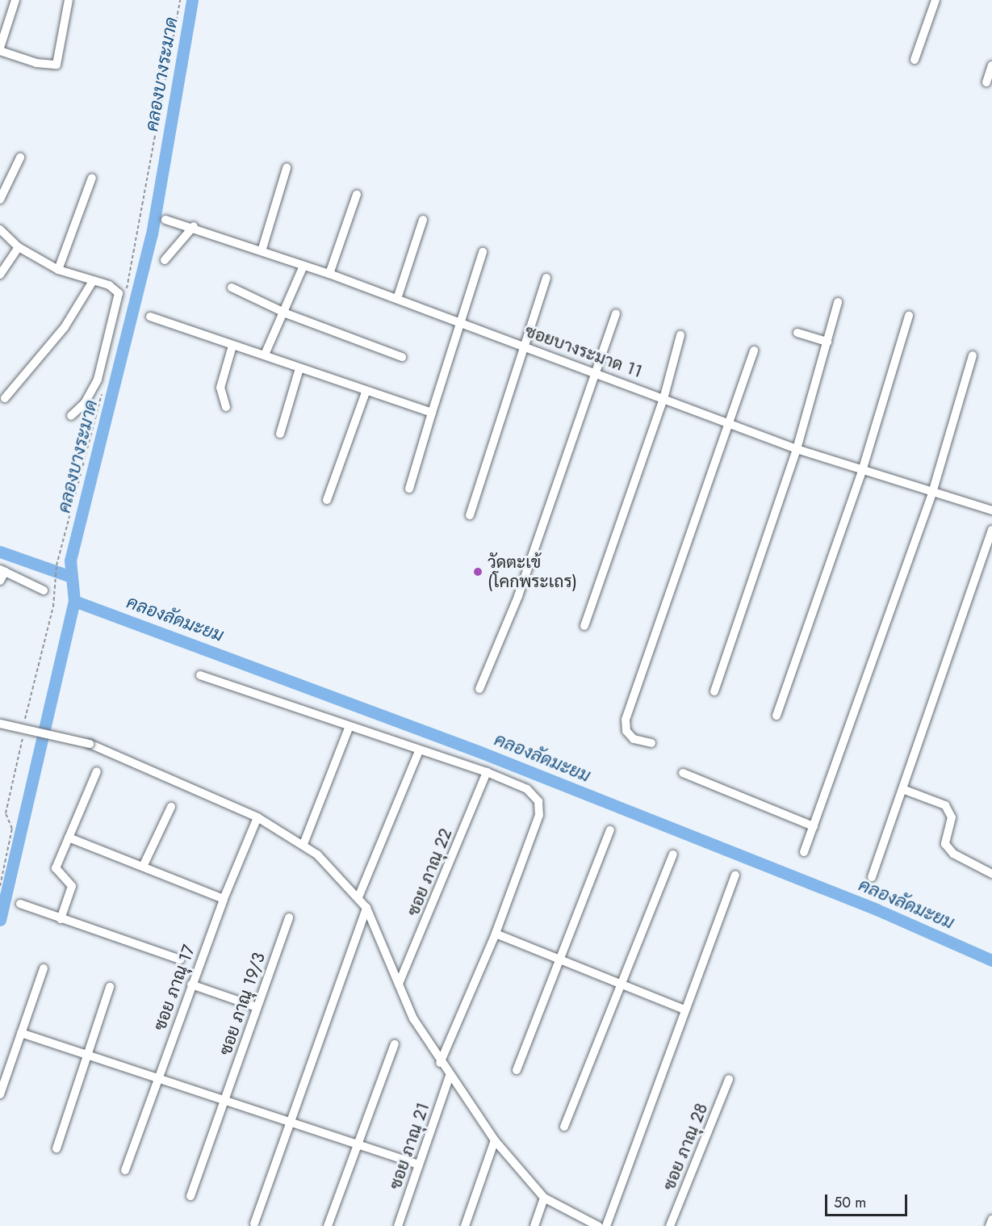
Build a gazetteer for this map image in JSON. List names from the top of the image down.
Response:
{
  "streets": {
    "street": [
      "ซอยบางระมาด 11",
      "ซอย ภาณุ 22",
      "ซอย ภาณุ 17",
      "ซอย ภาณุ 19/3",
      "ซอย ภาณุ 21",
      "ซอย ภาณุ 28"
    ]
  },
  "water": ["คลองบางระมาด", "คลองลัดมะยม"],
  "places": ["วัดตะเข้ (โคกพระเถร)"],
  "scale_bar": "50 m"
}
